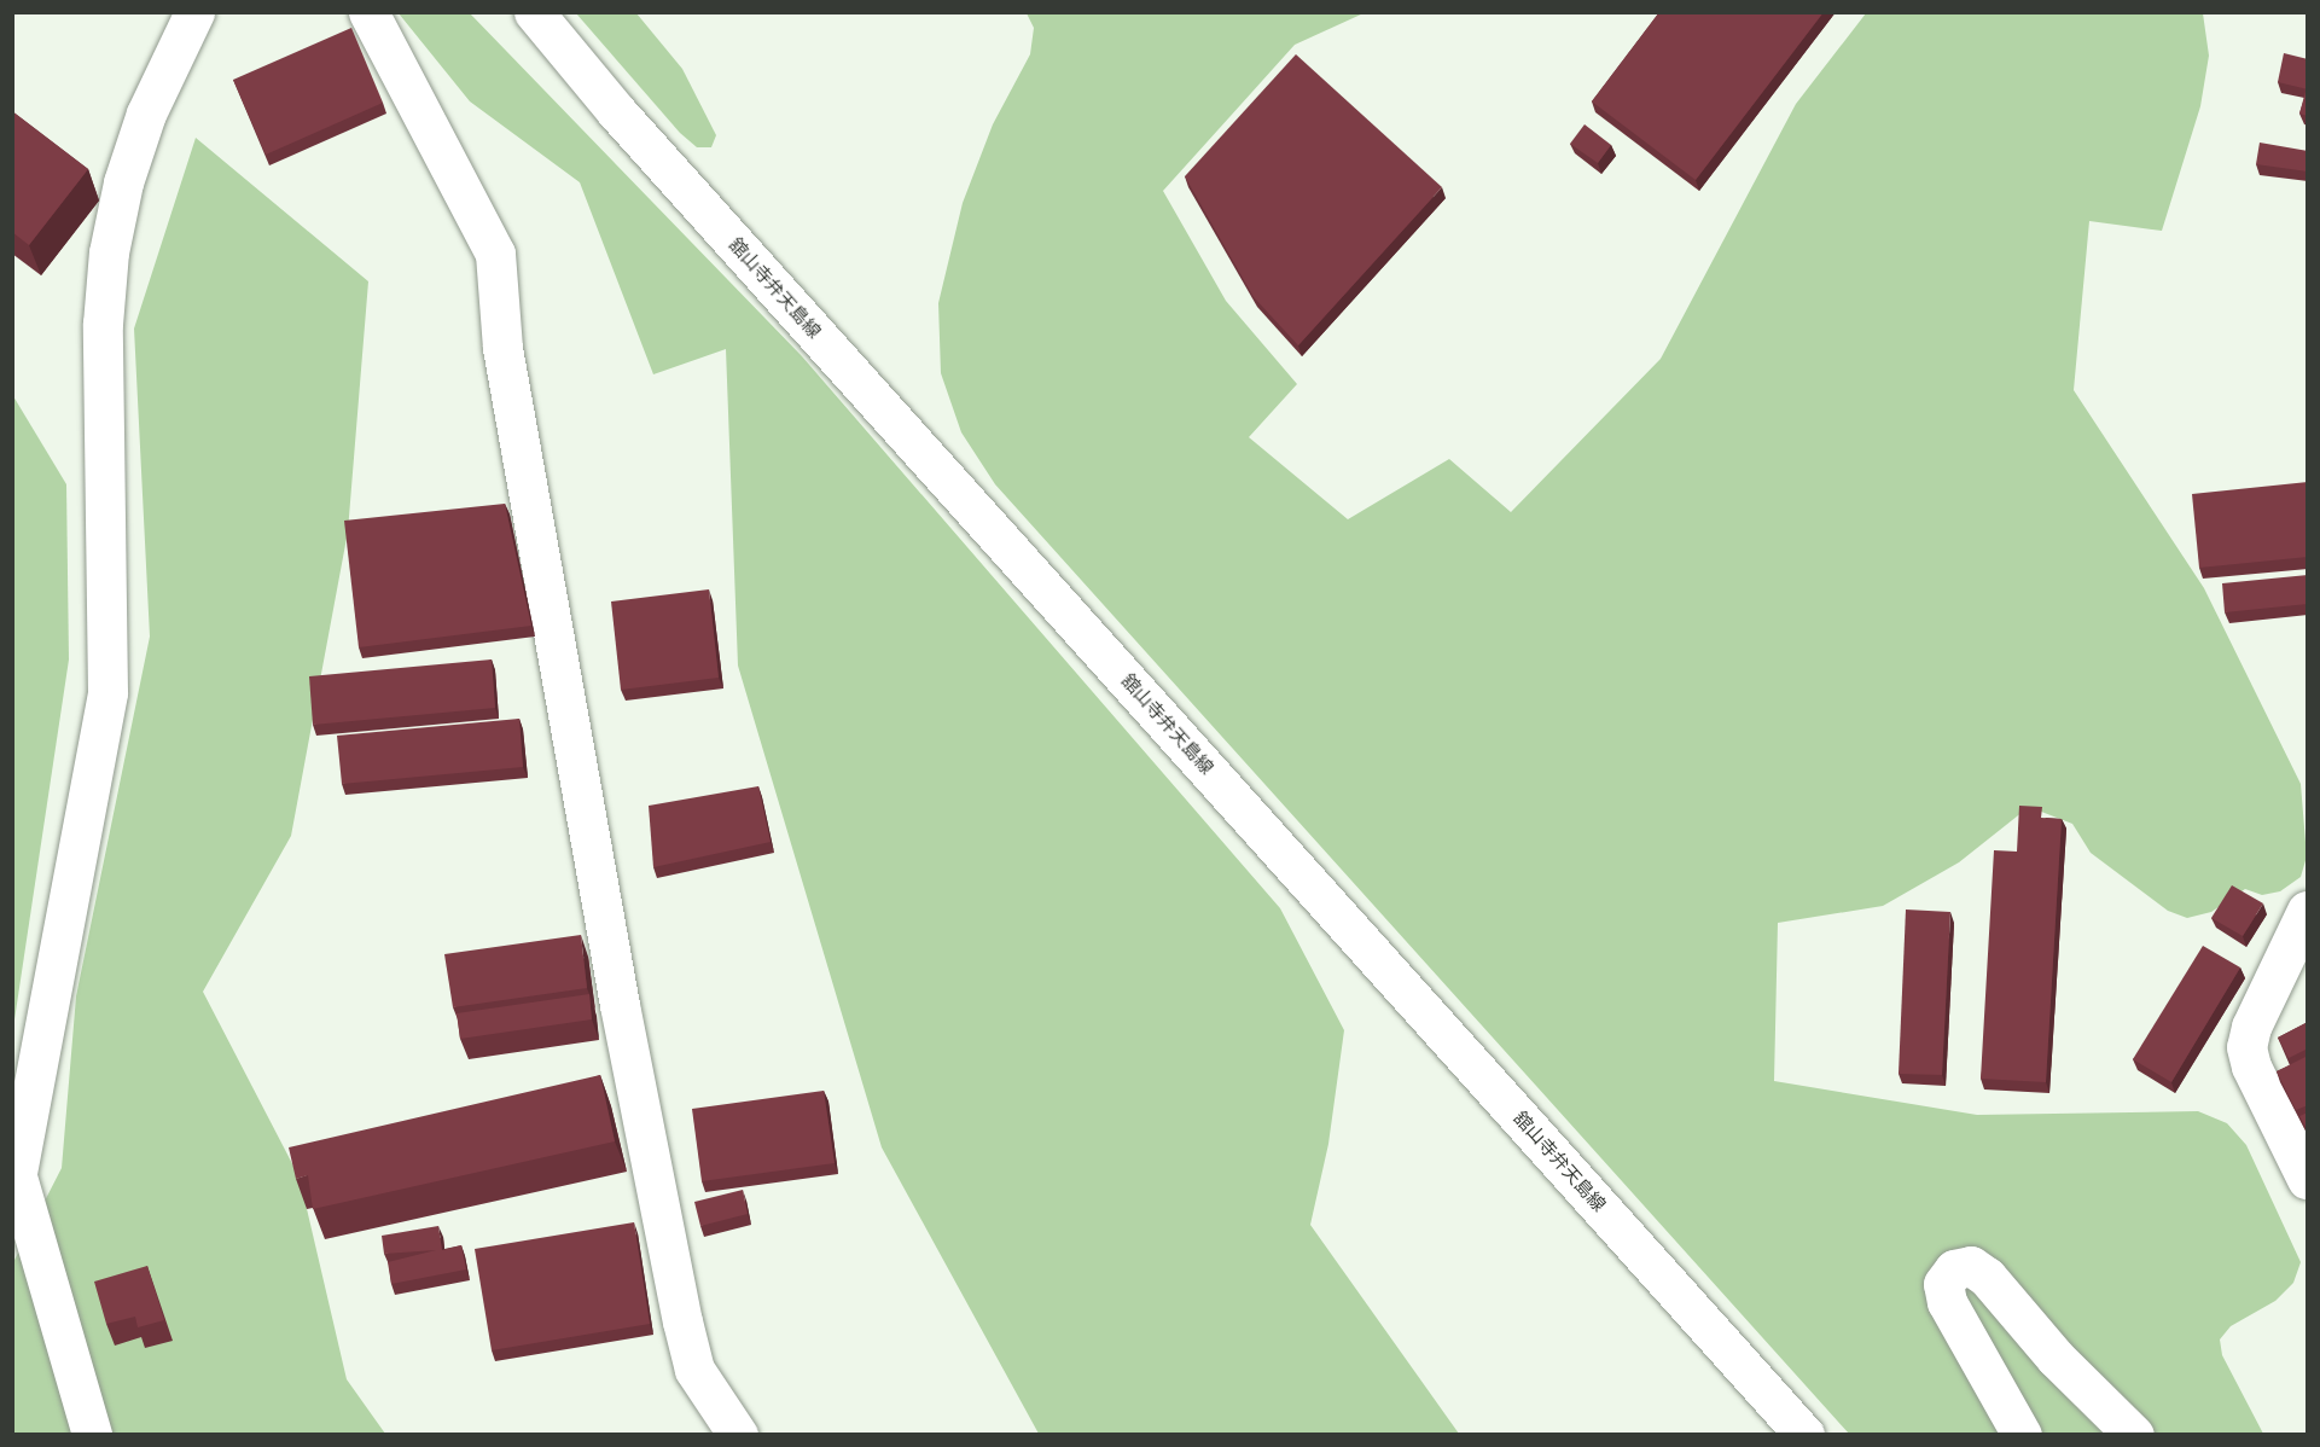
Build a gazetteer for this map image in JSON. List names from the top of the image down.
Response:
{
  "streets": {
    "street": ["舘山寺弁天島線"]
  }
}
